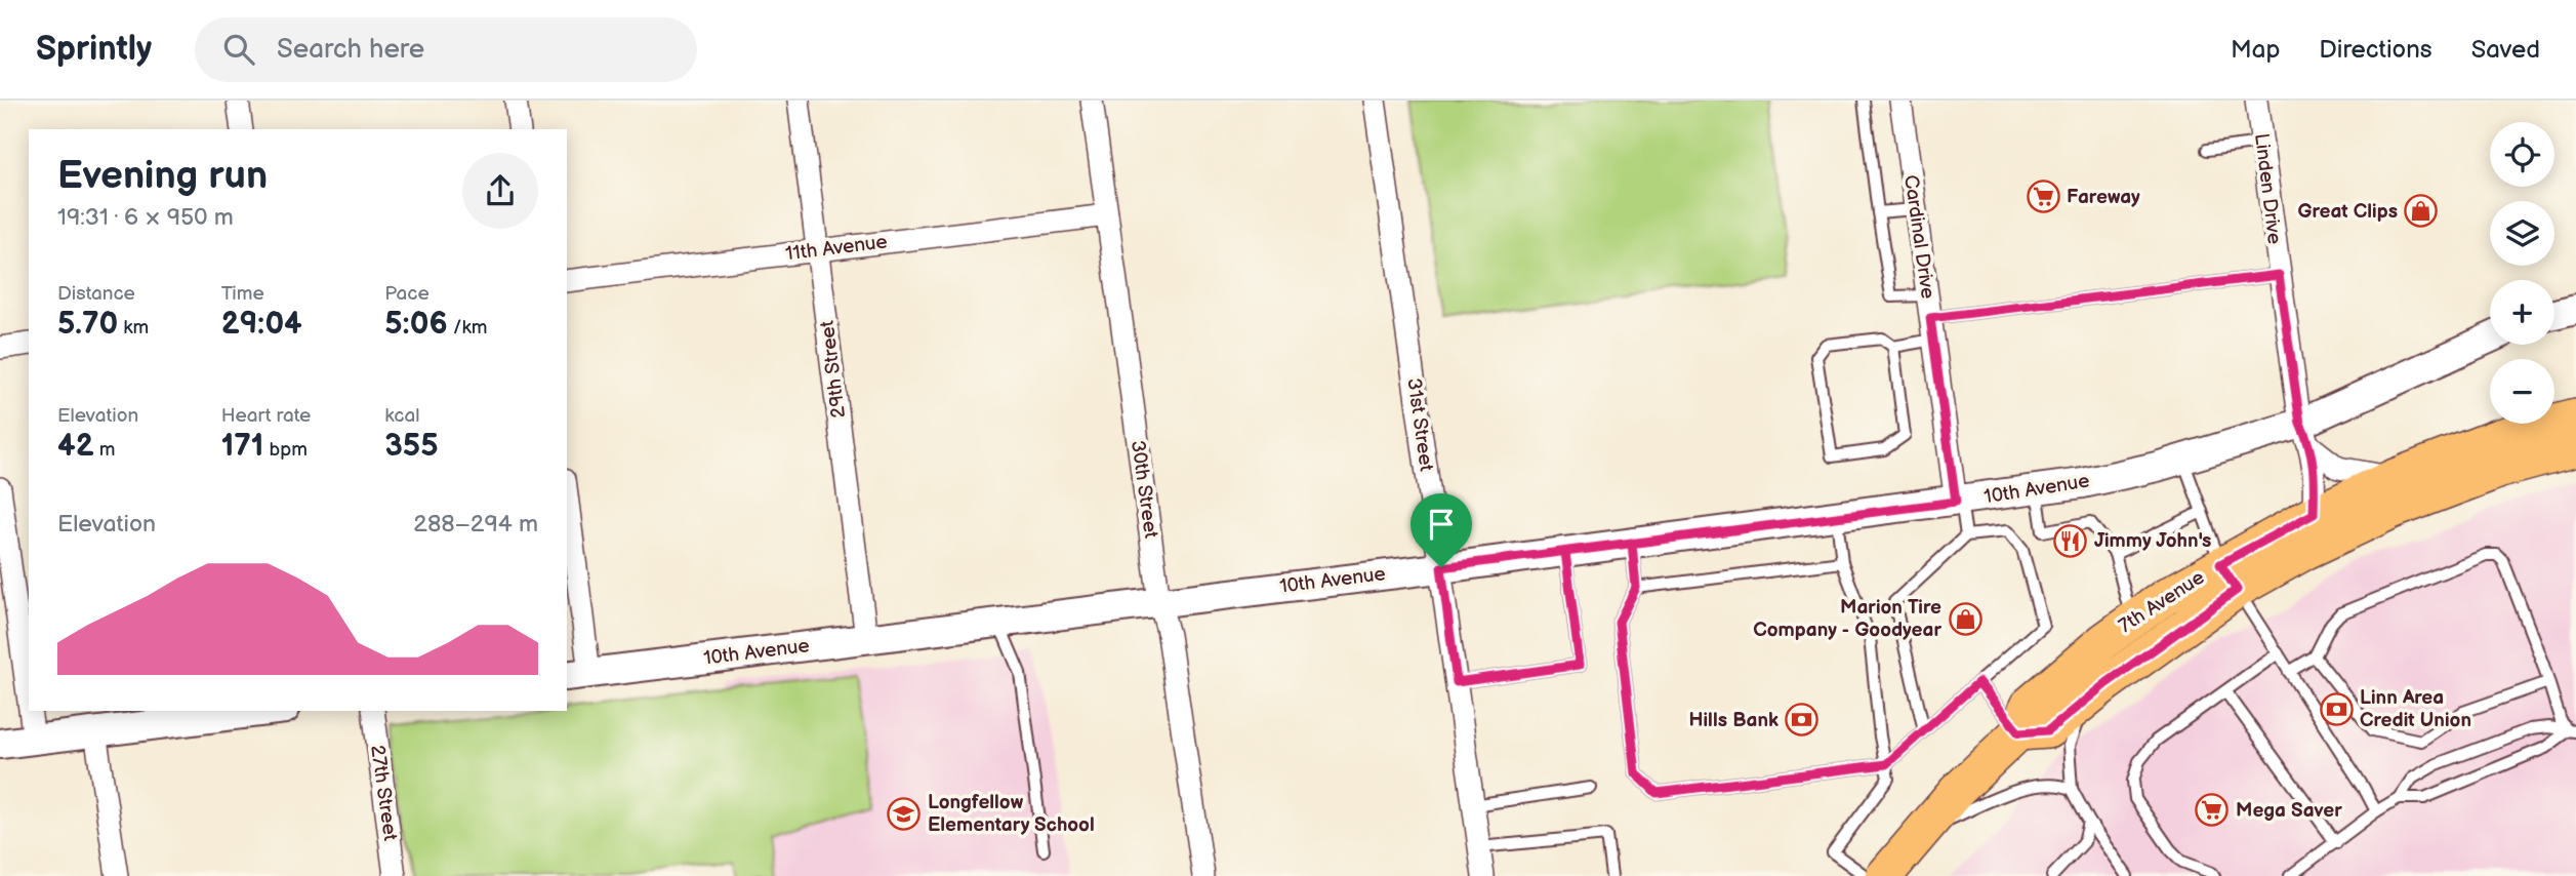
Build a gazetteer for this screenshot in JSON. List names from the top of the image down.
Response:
{
  "streets": {
    "main road": ["7th Avenue"],
    "street": [
      "Linden Drive",
      "Cardinal Drive",
      "11th Avenue",
      "29th Street",
      "31st Street",
      "30th Street",
      "10th Avenue",
      "27th Street"
    ]
  },
  "crossings": [
    ["Linden Drive", "10th Avenue"],
    ["Linden Drive", "7th Avenue"],
    ["Cardinal Drive", "10th Avenue"],
    ["11th Avenue", "29th Street"],
    ["11th Avenue", "30th Street"],
    ["29th Street", "10th Avenue"],
    ["31st Street", "10th Avenue"],
    ["30th Street", "10th Avenue"]
  ],
  "places": {
    "supermarket": ["Fareway", "Mega Saver"],
    "shop": ["Great Clips", "Marion Tire Company - Goodyear"],
    "restaurant": ["Jimmy John's"],
    "bank": ["Linn Area Credit Union", "Hills Bank"],
    "school or university": ["Longfellow Elementary School"]
  },
  "page": {
    "header": "Sprintly",
    "search": "Search here",
    "nav": ["Map", "Directions", "Saved"],
    "map_buttons": ["+", "−"],
    "heading": ["Evening run", "19:31 · 6 × 950 m"],
    "stats": [
      ["Distance", "5.70 km"],
      ["Time", "29:04"],
      ["Pace", "5:06 /km"],
      ["Elevation", "42 m"],
      ["Heart rate", "171 bpm"],
      ["kcal", "355"]
    ],
    "chart": ["Elevation", "288–294 m"]
  }
}
